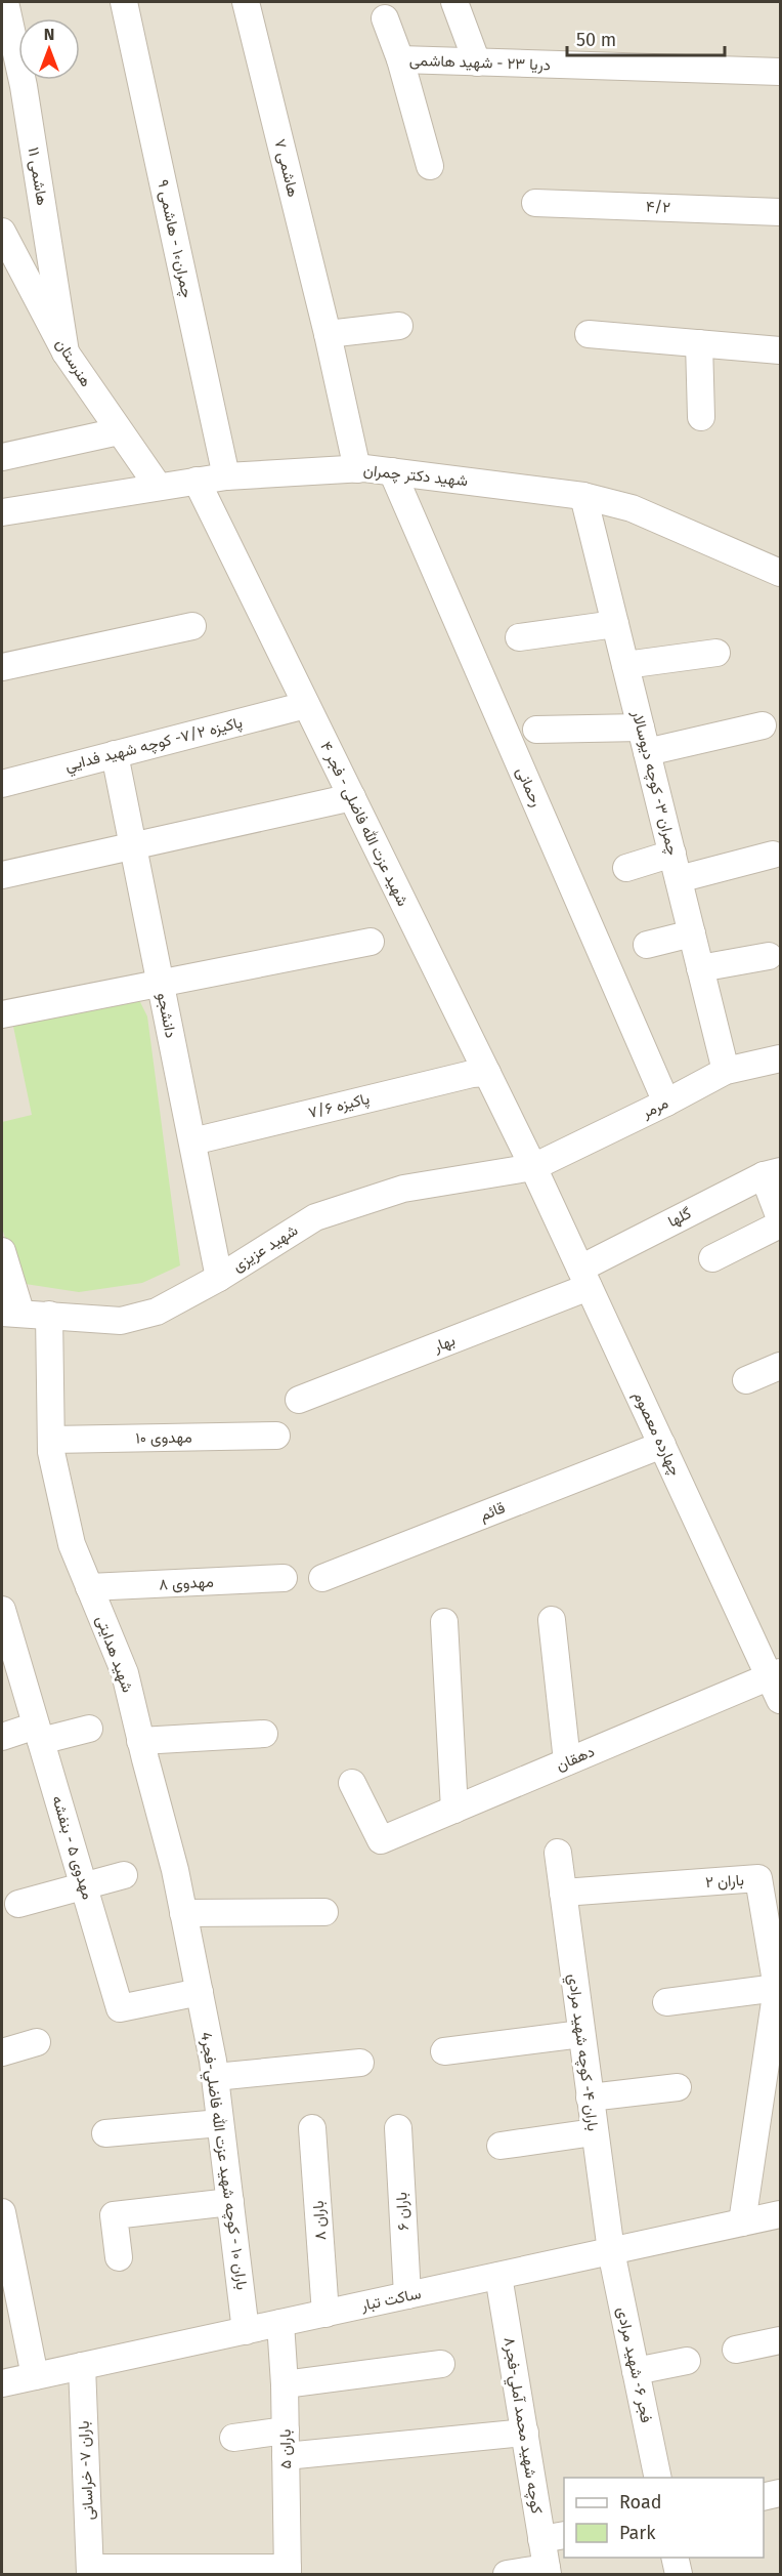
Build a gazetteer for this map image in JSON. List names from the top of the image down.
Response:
{
  "streets": {
    "street": [
      "دریا ۲۳ - شهید هاشمی",
      "هاشمی ۷",
      "هاشمی ۱۱",
      "۴/۲",
      "چمران۱۰ - هاشمی ۹",
      "هنرستان",
      "شهید دکتر چمران",
      "پاکیزه ۷/۲- كوچه شهيد فدايي",
      "چمران ۳- كوچه ديوسالار",
      "رحمانی",
      "شهید عزت الله فاضلی - فجر ۴",
      "دانشجو",
      "پاکیزه ۷/۶",
      "مرمر",
      "گلها",
      "شهید عزیزی",
      "بهار",
      "چهارده معصوم",
      "مهدوی ۱۰",
      "قائم",
      "مهدوی ۸",
      "شهید هدایتی",
      "دهقان",
      "مهدوی ۵ - بنفشه",
      "باران ۲",
      "باران ۴- كوچه شهيد مرادي",
      "باران ۱۰ - كوچه شهيد عزت الله فاضلي-فجر4",
      "باران ۶",
      "باران ۸",
      "ساکت تبار",
      "فجر ۶- شهید مرادی",
      "كوچه شهيد محمد آملي-فجر۸",
      "باران ۵",
      "باران ۷- خراسانی"
    ]
  },
  "crossings": [
    ["هاشمی ۷", "شهید دکتر چمران"],
    ["هاشمی ۱۱", "هنرستان"],
    ["چمران۱۰ - هاشمی ۹", "شهید دکتر چمران"],
    ["هنرستان", "شهید دکتر چمران"],
    ["شهید دکتر چمران", "چمران ۳- كوچه ديوسالار"],
    ["شهید دکتر چمران", "رحمانی"],
    ["شهید دکتر چمران", "شهید عزت الله فاضلی - فجر ۴"],
    ["پاکیزه ۷/۲- كوچه شهيد فدايي", "شهید عزت الله فاضلی - فجر ۴"],
    ["پاکیزه ۷/۲- كوچه شهيد فدايي", "دانشجو"],
    ["چمران ۳- كوچه ديوسالار", "مرمر"],
    ["رحمانی", "مرمر"],
    ["شهید عزت الله فاضلی - فجر ۴", "پاکیزه ۷/۶"],
    ["شهید عزت الله فاضلی - فجر ۴", "مرمر"],
    ["شهید عزت الله فاضلی - فجر ۴", "شهید عزیزی"],
    ["شهید عزت الله فاضلی - فجر ۴", "چهارده معصوم"],
    ["دانشجو", "پاکیزه ۷/۶"],
    ["دانشجو", "شهید عزیزی"],
    ["مرمر", "شهید عزیزی"],
    ["مرمر", "چهارده معصوم"],
    ["گلها", "بهار"],
    ["گلها", "چهارده معصوم"],
    ["شهید عزیزی", "چهارده معصوم"],
    ["شهید عزیزی", "شهید هدایتی"],
    ["بهار", "چهارده معصوم"],
    ["چهارده معصوم", "قائم"],
    ["چهارده معصوم", "دهقان"],
    ["مهدوی ۱۰", "شهید هدایتی"],
    ["مهدوی ۸", "شهید هدایتی"],
    ["شهید هدایتی", "مهدوی ۵ - بنفشه"],
    ["شهید هدایتی", "باران ۱۰ - كوچه شهيد عزت الله فاضلي-فجر4"],
    ["مهدوی ۵ - بنفشه", "باران ۱۰ - كوچه شهيد عزت الله فاضلي-فجر4"],
    ["باران ۲", "باران ۴- كوچه شهيد مرادي"],
    ["باران ۲", "ساکت تبار"],
    ["باران ۴- كوچه شهيد مرادي", "ساکت تبار"],
    ["باران ۴- كوچه شهيد مرادي", "فجر ۶- شهید مرادی"],
    ["باران ۱۰ - كوچه شهيد عزت الله فاضلي-فجر4", "ساکت تبار"],
    ["باران ۶", "ساکت تبار"],
    ["باران ۸", "ساکت تبار"],
    ["ساکت تبار", "فجر ۶- شهید مرادی"],
    ["ساکت تبار", "كوچه شهيد محمد آملي-فجر۸"],
    ["ساکت تبار", "باران ۵"],
    ["ساکت تبار", "باران ۷- خراسانی"]
  ],
  "legend": ["Road", "Park"],
  "scale_bar": "50 m",
  "north": "top"
}
